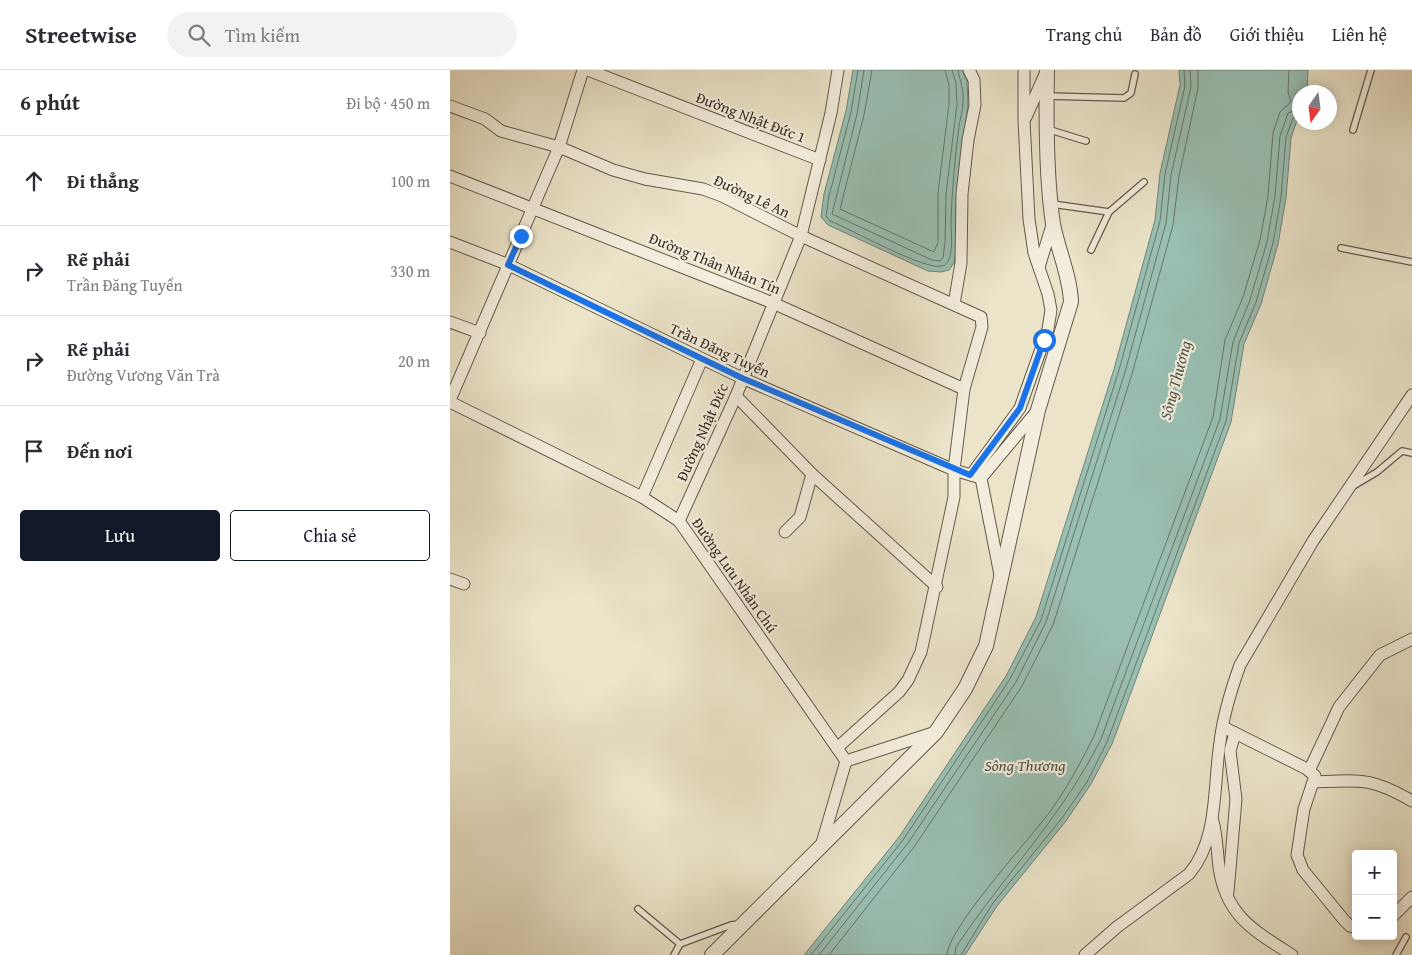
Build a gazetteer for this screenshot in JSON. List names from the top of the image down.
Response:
{
  "streets": {
    "street": [
      "Đường Nhật Đức 1",
      "Đường Lê An",
      "Đường Thân Nhân Tín",
      "Trần Đăng Tuyển",
      "Đường Nhật Đức",
      "Đường Lưu Nhân Chú"
    ]
  },
  "crossings": [
    ["Đường Nhật Đức 1", "Đường Nhật Đức"],
    ["Đường Lê An", "Đường Thân Nhân Tín"],
    ["Đường Lê An", "Đường Nhật Đức"],
    ["Đường Thân Nhân Tín", "Đường Nhật Đức"],
    ["Trần Đăng Tuyển", "Đường Nhật Đức"],
    ["Đường Nhật Đức", "Đường Lưu Nhân Chú"]
  ],
  "water": ["Sông Thương"],
  "north": "bottom",
  "page": {
    "header": "Streetwise",
    "search": "Tìm kiếm",
    "nav": [
      "Trang chủ",
      "Bản đồ",
      "Giới thiệu",
      "Liên hệ"
    ],
    "heading": ["6 phút", "Đi bộ · 450 m"],
    "list": [
      ["Đi thẳng", "100 m"],
      ["Rẽ phải", "Trần Đăng Tuyển", "330 m"],
      ["Rẽ phải", "Đường Vương Văn Trà", "20 m"],
      "Đến nơi"
    ],
    "buttons": ["Lưu", "Chia sẻ"],
    "map_buttons": ["+", "−"]
  }
}
